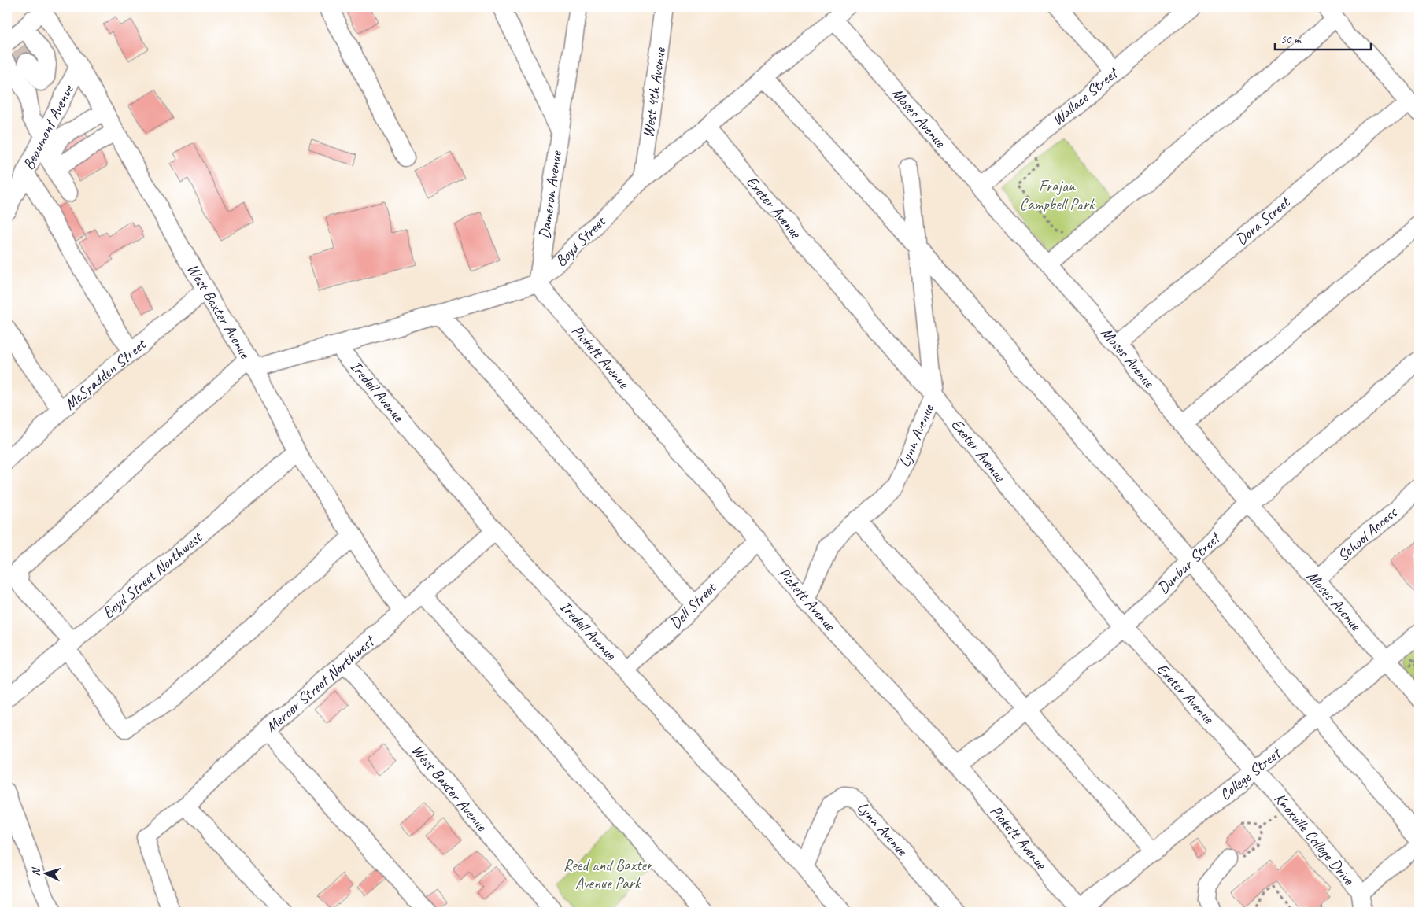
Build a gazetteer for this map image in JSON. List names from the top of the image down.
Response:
{
  "streets": {
    "street": [
      "West 4th Avenue",
      "Wallace Street",
      "Moses Avenue",
      "Beaumont Avenue",
      "Dameron Avenue",
      "Exeter Avenue",
      "Dora Street",
      "Boyd Street",
      "West Baxter Avenue",
      "Pickett Avenue",
      "McSpadden Street",
      "Iredell Avenue",
      "Lynn Avenue",
      "School Access",
      "Dunbar Street",
      "Boyd Street Northwest",
      "Dell Street",
      "Mercer Street Northwest",
      "College Street",
      "Knoxville College Drive"
    ]
  },
  "crossings": [
    ["West 4th Avenue", "Boyd Street"],
    ["Wallace Street", "Moses Avenue"],
    ["Moses Avenue", "Dora Street"],
    ["Moses Avenue", "Boyd Street"],
    ["Moses Avenue", "School Access"],
    ["Moses Avenue", "Dunbar Street"],
    ["Moses Avenue", "College Street"],
    ["Beaumont Avenue", "West Baxter Avenue"],
    ["Dameron Avenue", "Boyd Street"],
    ["Dameron Avenue", "Pickett Avenue"],
    ["Exeter Avenue", "Boyd Street"],
    ["Exeter Avenue", "Lynn Avenue"],
    ["Exeter Avenue", "Dunbar Street"],
    ["Exeter Avenue", "College Street"],
    ["Exeter Avenue", "Knoxville College Drive"],
    ["Boyd Street", "West Baxter Avenue"],
    ["Boyd Street", "Pickett Avenue"],
    ["Boyd Street", "Iredell Avenue"],
    ["West Baxter Avenue", "McSpadden Street"],
    ["West Baxter Avenue", "Boyd Street Northwest"],
    ["West Baxter Avenue", "Mercer Street Northwest"],
    ["Pickett Avenue", "Lynn Avenue"],
    ["Pickett Avenue", "Dunbar Street"],
    ["Pickett Avenue", "Dell Street"],
    ["Pickett Avenue", "College Street"],
    ["Iredell Avenue", "Lynn Avenue"],
    ["Iredell Avenue", "Dell Street"],
    ["Iredell Avenue", "Mercer Street Northwest"],
    ["College Street", "Knoxville College Drive"]
  ],
  "parks": ["Frajan Campbell Park", "Reed and Baxter Avenue Park"],
  "scale_bar": "50 m",
  "north": "left"
}
